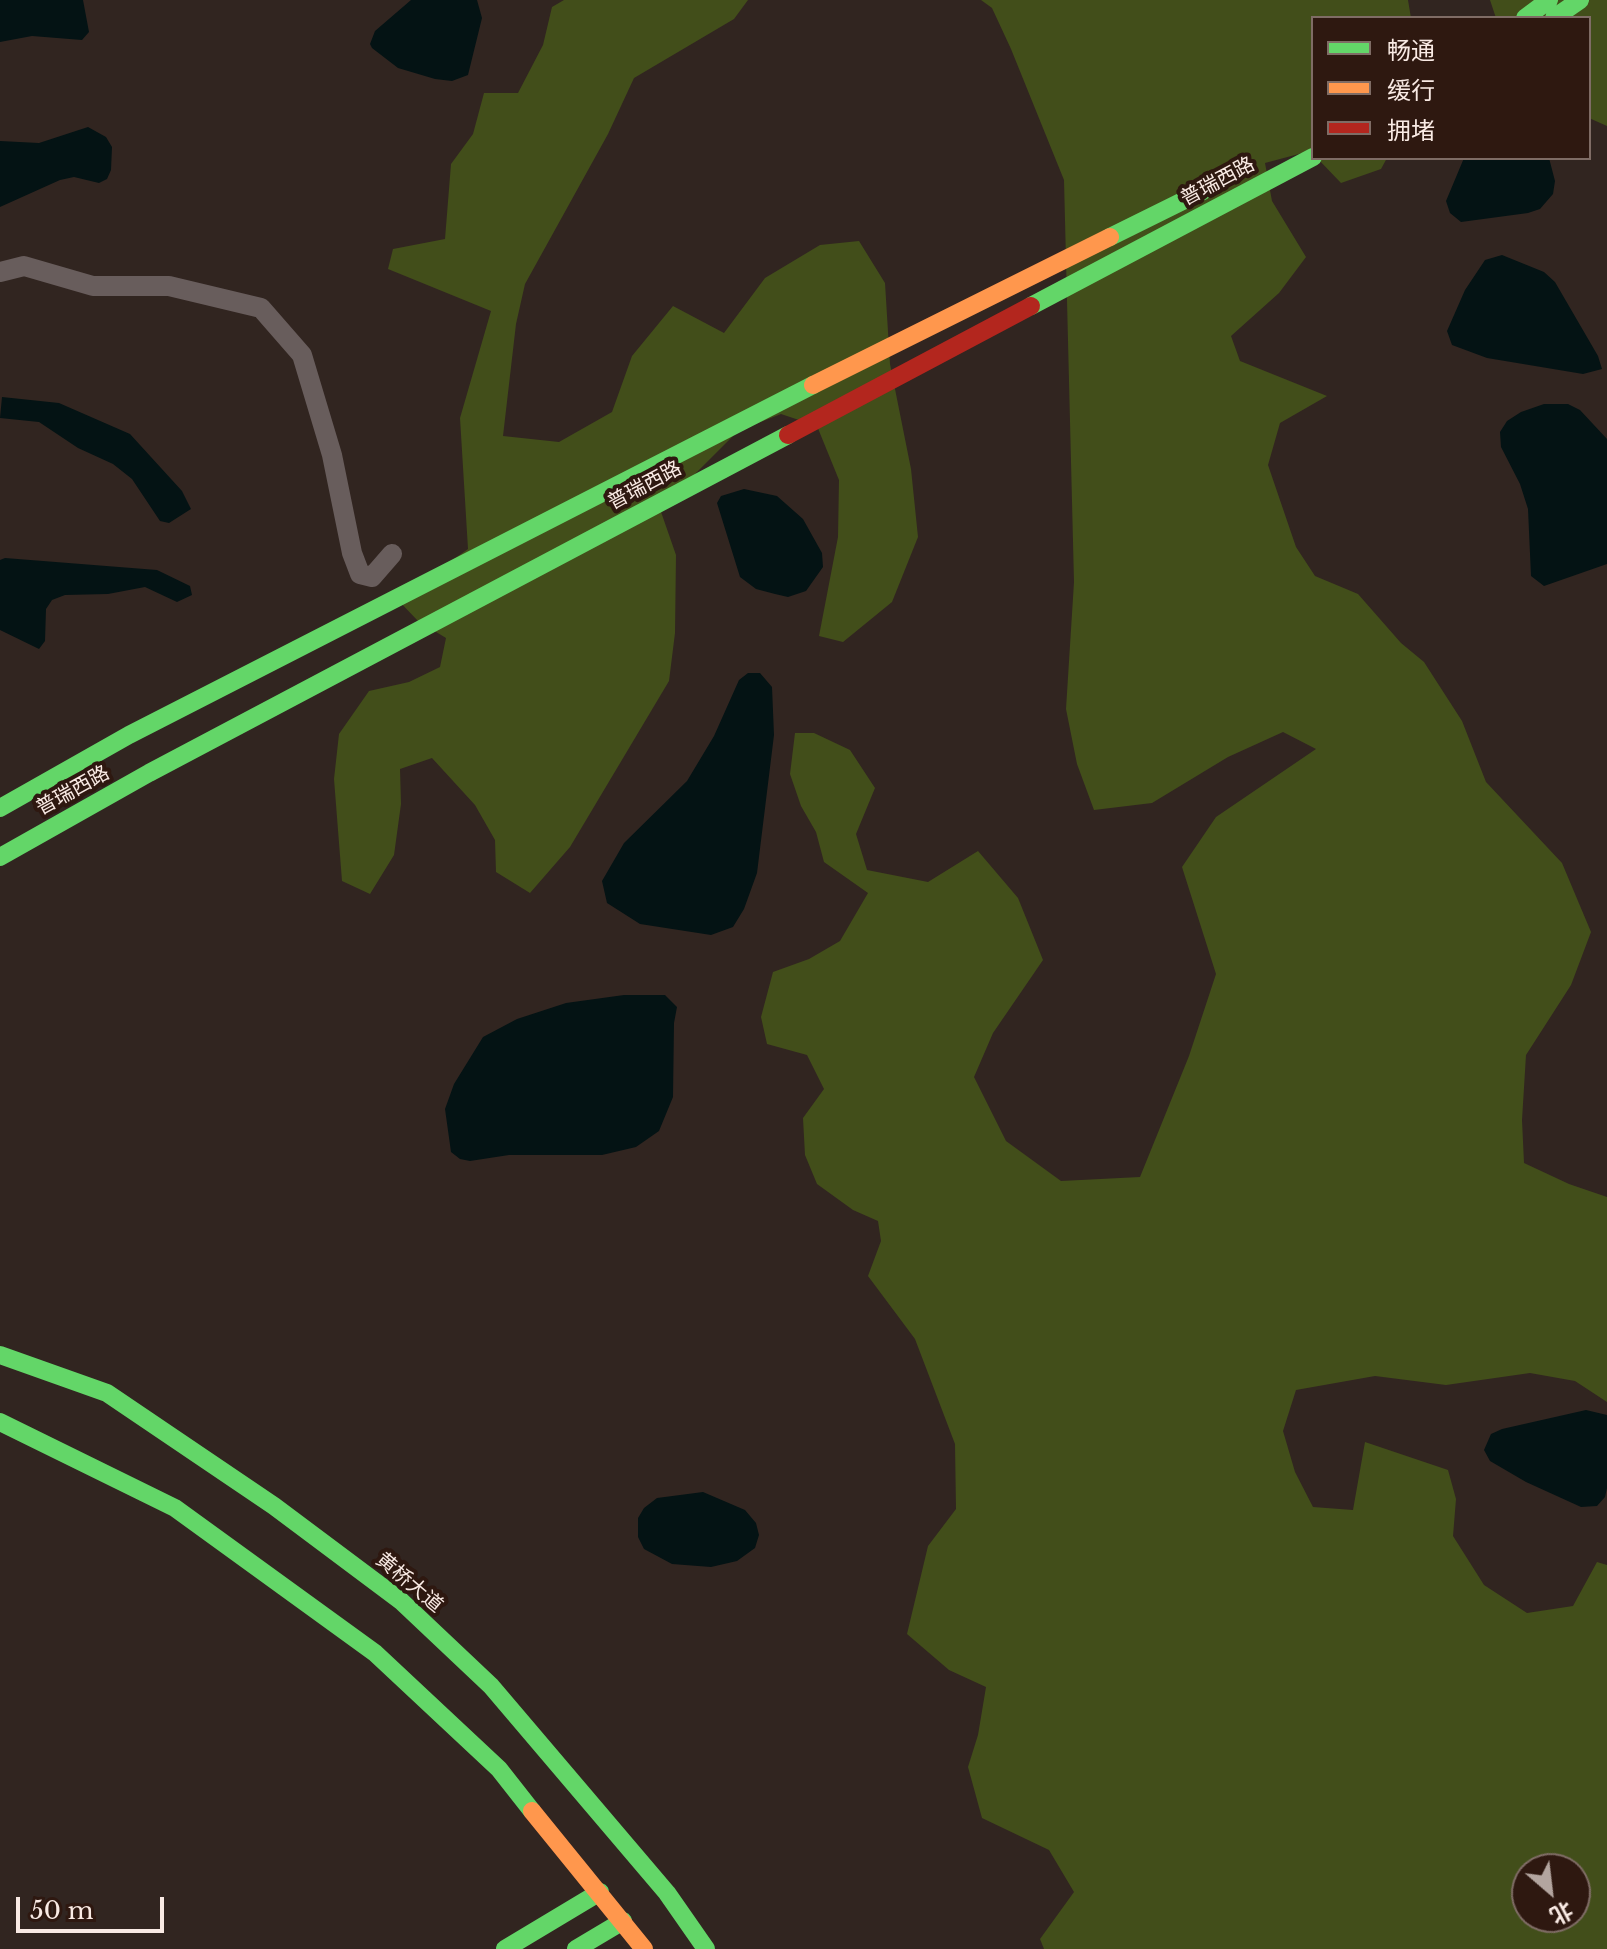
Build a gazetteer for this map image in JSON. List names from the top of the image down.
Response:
{
  "streets": {
    "main road": ["普瑞西路", "黄桥大道"]
  },
  "legend": ["畅通", "缓行", "拥堵"],
  "scale_bar": "50 m",
  "north": "bottom right"
}
